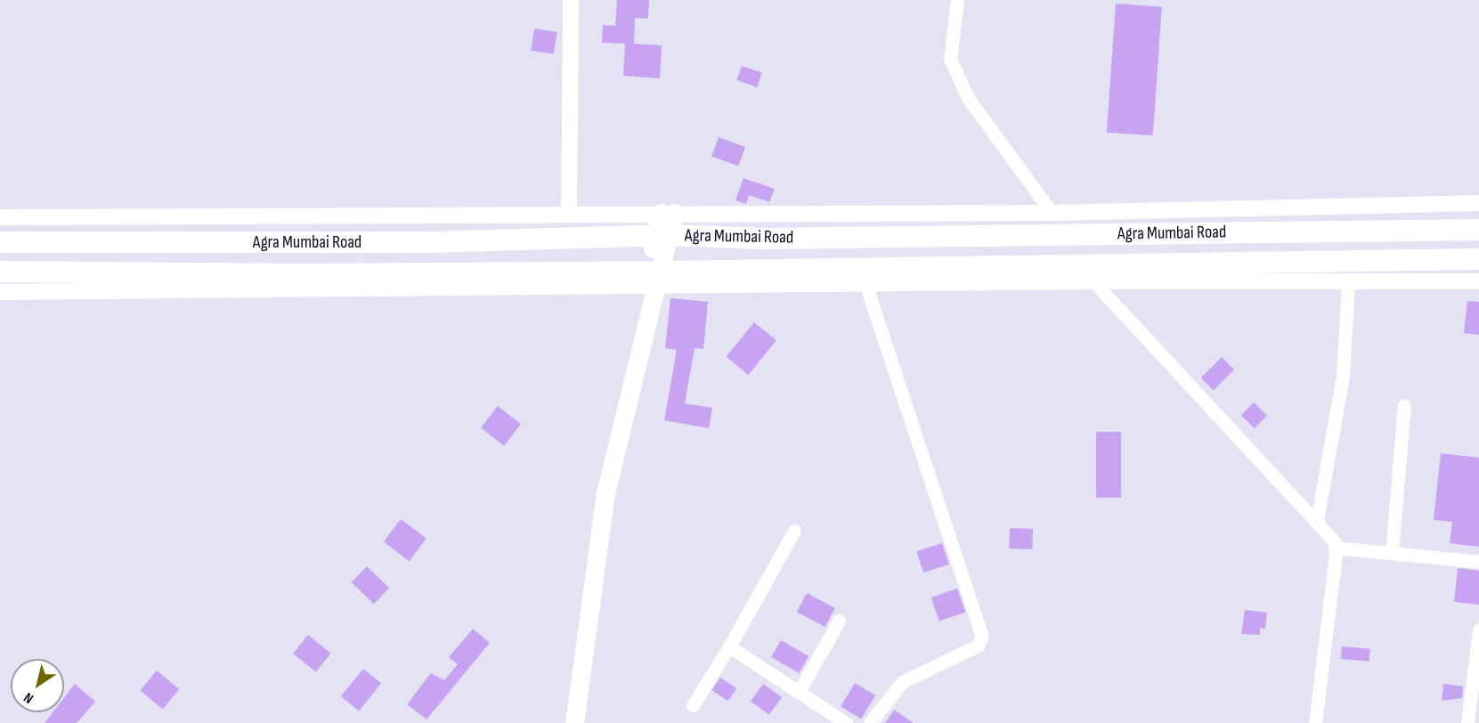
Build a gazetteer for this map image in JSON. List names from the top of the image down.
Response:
{
  "streets": {
    "highway": ["Agra Mumbai Road"]
  },
  "north": "bottom left"
}
